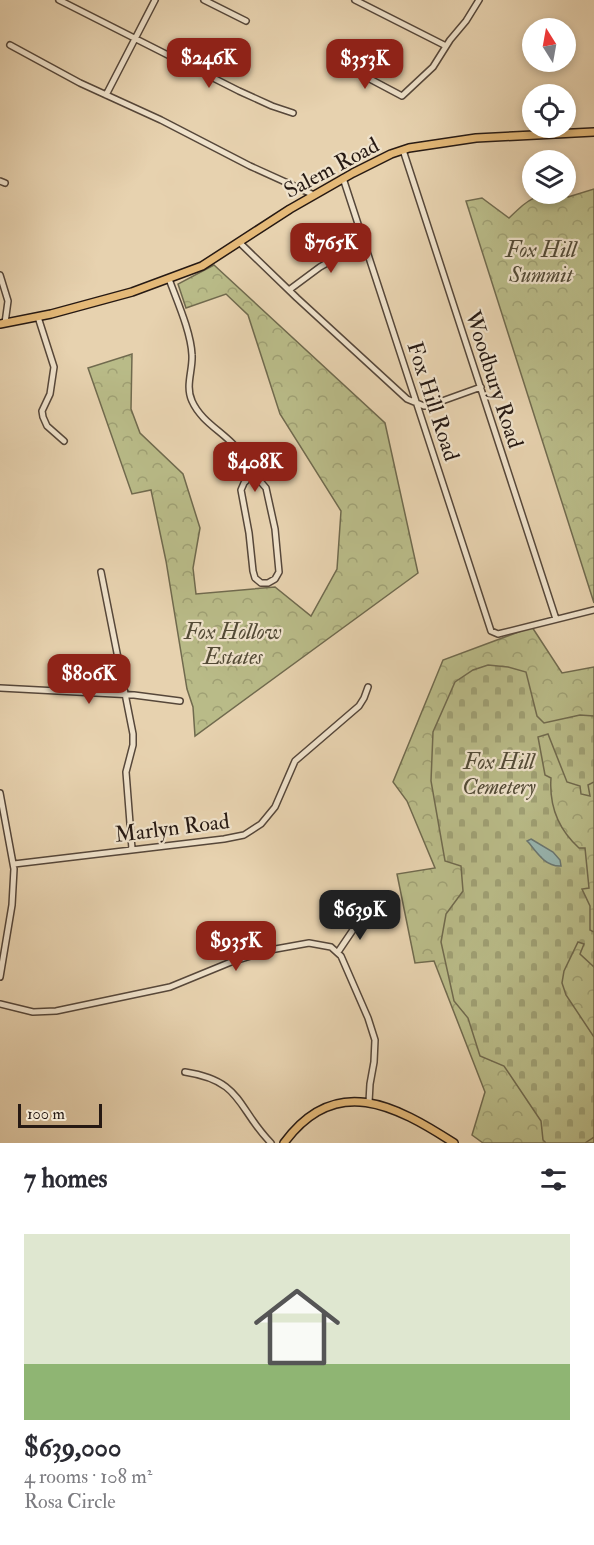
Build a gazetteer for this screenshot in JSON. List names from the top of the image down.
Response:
{
  "streets": {
    "main road": ["Salem Road"],
    "street": ["Woodbury Road", "Fox Hill Road", "Marlyn Road"]
  },
  "crossings": [
    ["Salem Road", "Woodbury Road"],
    ["Salem Road", "Fox Hill Road"],
    ["Woodbury Road", "Fox Hill Road"]
  ],
  "parks": ["Fox Hill Summit", "Fox Hollow Estates", "Fox Hill Cemetery"],
  "scale_bar": "100 m",
  "north": "top",
  "page": {
    "price": [
      "$246K",
      "$353K",
      "$765K",
      "$408K",
      "$806K",
      "$639K",
      "$935K"
    ],
    "scale": "100 m",
    "heading": "7 homes",
    "list": [
      {
        "name": "$639,000",
        "note": "4 rooms · 108 m² · Rosa Circle"
      }
    ]
  }
}
